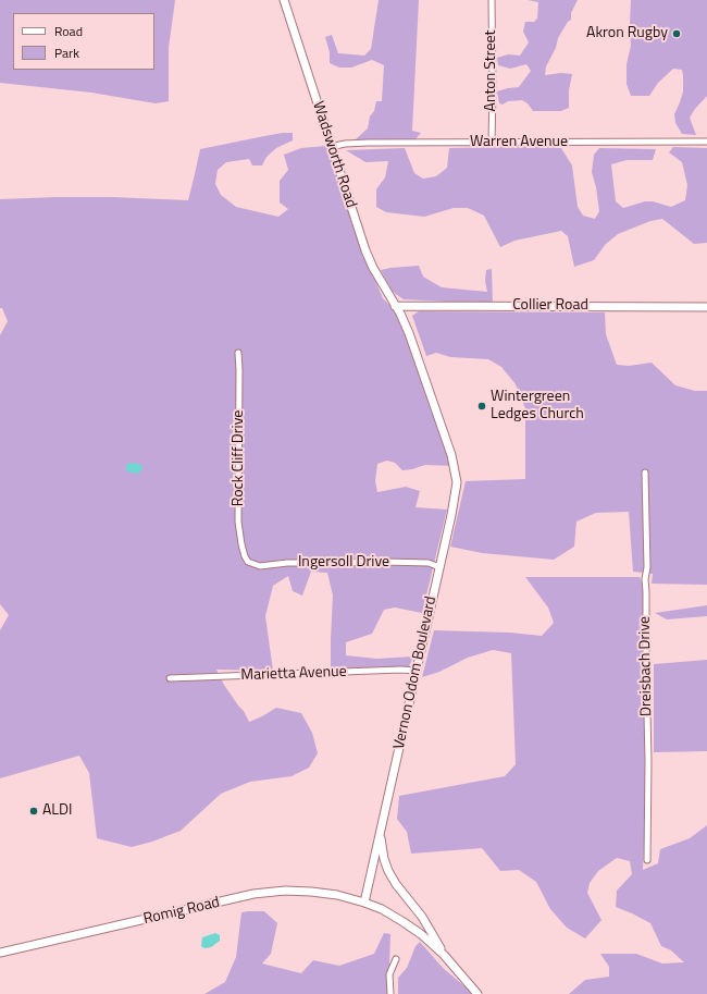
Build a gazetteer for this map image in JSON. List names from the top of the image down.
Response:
{
  "streets": {
    "main road": [
      "Wadsworth Road",
      "Collier Road",
      "Vernon Odom Boulevard",
      "Romig Road"
    ],
    "street": [
      "Anton Street",
      "Warren Avenue",
      "Rock Cliff Drive",
      "Ingersoll Drive",
      "Dreisbach Drive",
      "Marietta Avenue"
    ]
  },
  "crossings": [
    ["Anton Street", "Warren Avenue"],
    ["Warren Avenue", "Wadsworth Road"],
    ["Wadsworth Road", "Collier Road"],
    ["Wadsworth Road", "Vernon Odom Boulevard"],
    ["Collier Road", "Vernon Odom Boulevard"],
    ["Rock Cliff Drive", "Ingersoll Drive"],
    ["Ingersoll Drive", "Vernon Odom Boulevard"],
    ["Vernon Odom Boulevard", "Marietta Avenue"],
    ["Vernon Odom Boulevard", "Romig Road"]
  ],
  "places": ["Akron Rugby", "Wintergreen Ledges Church", "ALDI"],
  "legend": ["Road", "Park"]
}
